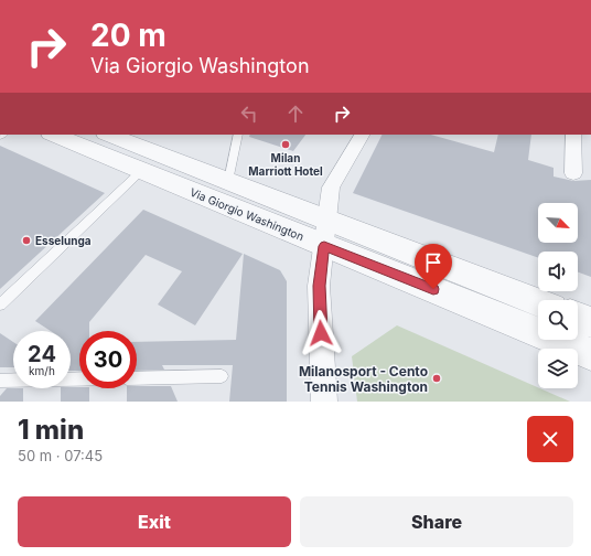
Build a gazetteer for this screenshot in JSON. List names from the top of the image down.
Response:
{
  "streets": {
    "street": ["Via Giorgio Washington"]
  },
  "places": ["Milan Marriott Hotel", "Esselunga", "Milanosport - Cento Tennis Washington"],
  "north": "bottom right",
  "page": {
    "turn": ["20 m", "Via Giorgio Washington"],
    "speed": "24 km/h",
    "limit": "30",
    "heading": ["1 min", "50 m · 07:45"],
    "buttons": ["Exit", "Share"]
  }
}
